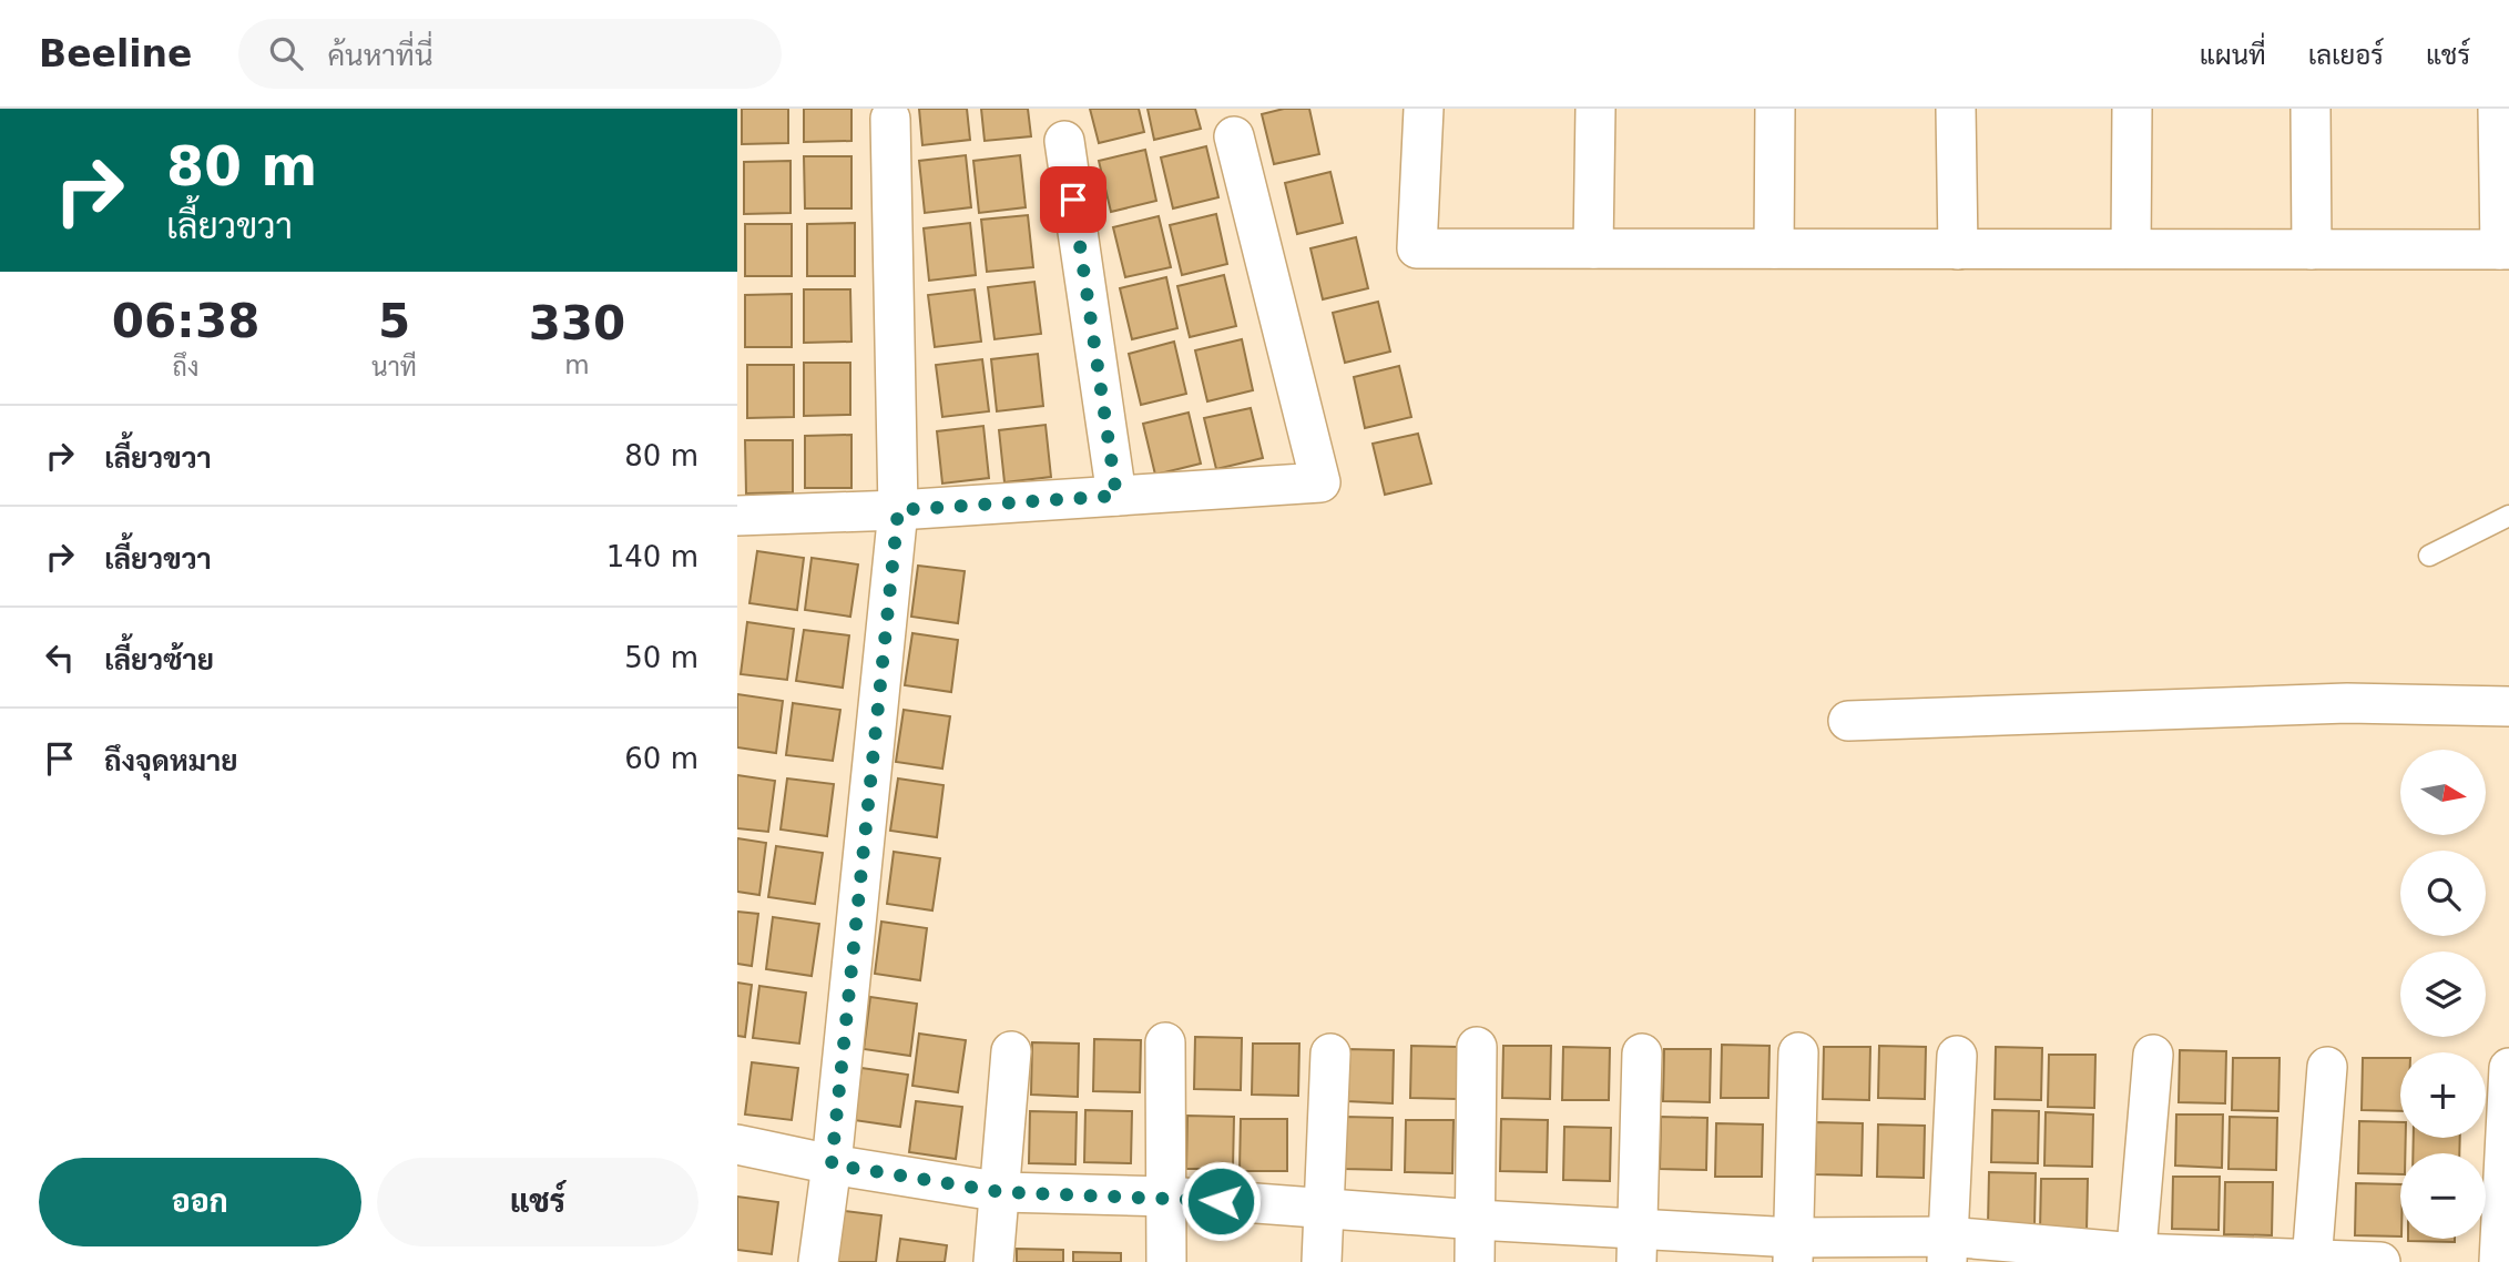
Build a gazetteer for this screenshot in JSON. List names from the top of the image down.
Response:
{
  "north": "right",
  "page": {
    "header": "Beeline",
    "search": "ค้นหาที่นี่",
    "nav": ["แผนที่", "เลเยอร์", "แชร์"],
    "turn": ["80 m", "เลี้ยวขวา"],
    "eta": [
      "06:38",
      "ถึง",
      "5",
      "นาที",
      "330",
      "m"
    ],
    "list": [
      {
        "name": "เลี้ยวขวา",
        "value": "80 m"
      },
      {
        "name": "เลี้ยวขวา",
        "value": "140 m"
      },
      {
        "name": "เลี้ยวซ้าย",
        "value": "50 m"
      },
      {
        "name": "ถึงจุดหมาย",
        "value": "60 m"
      }
    ],
    "map_buttons": ["+", "−"],
    "buttons": ["ออก", "แชร์"]
  }
}
